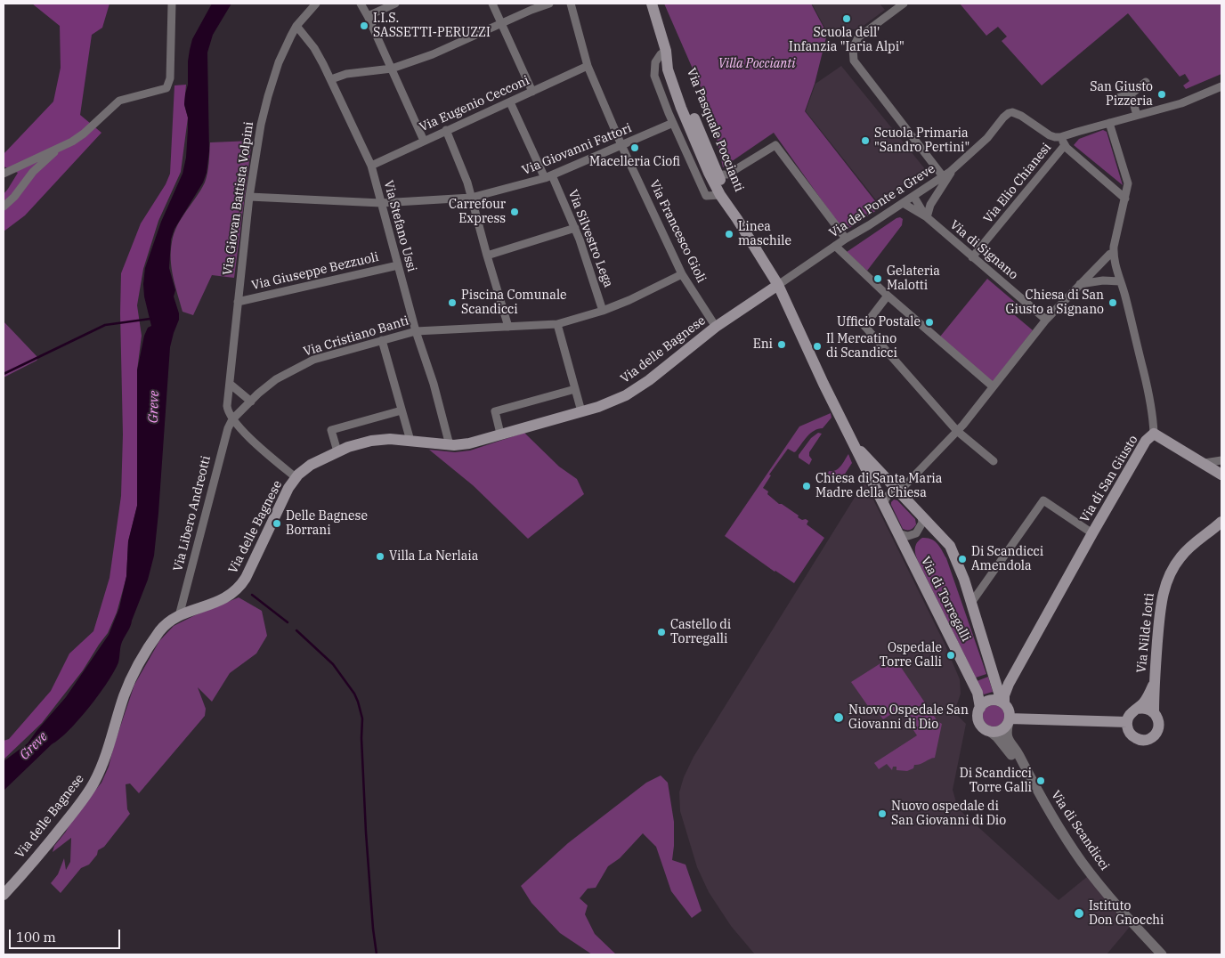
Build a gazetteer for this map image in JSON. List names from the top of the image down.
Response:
{
  "streets": {
    "main road": [
      "Via Pasquale Poccianti",
      "Via delle Bagnese",
      "Via di San Giusto",
      "Via di Torregalli",
      "Via Nilde Iotti",
      "Via di Scandicci"
    ],
    "street": [
      "Via Eugenio Cecconi",
      "Via Giovanni Fattori",
      "Via Elio Chianesi",
      "Via Giovan Battista Volpini",
      "Via del Ponte a Greve",
      "Via Stefano Ussi",
      "Via Francesco Gioli",
      "Via Silvestro Lega",
      "Via di Signano",
      "Via Giuseppe Bezzuoli",
      "Via Cristiano Banti",
      "Via Libero Andreotti"
    ]
  },
  "crossings": [
    ["Via Eugenio Cecconi", "Via Stefano Ussi"],
    ["Via Eugenio Cecconi", "Via Francesco Gioli"],
    ["Via Eugenio Cecconi", "Via Silvestro Lega"],
    ["Via Pasquale Poccianti", "Via del Ponte a Greve"],
    ["Via Pasquale Poccianti", "Via delle Bagnese"],
    ["Via Pasquale Poccianti", "Via di Torregalli"],
    ["Via Giovanni Fattori", "Via Giovan Battista Volpini"],
    ["Via Giovanni Fattori", "Via Stefano Ussi"],
    ["Via Giovanni Fattori", "Via Francesco Gioli"],
    ["Via Giovanni Fattori", "Via Silvestro Lega"],
    ["Via Elio Chianesi", "Via del Ponte a Greve"],
    ["Via Elio Chianesi", "Via di Signano"],
    ["Via Giovan Battista Volpini", "Via Stefano Ussi"],
    ["Via Giovan Battista Volpini", "Via Giuseppe Bezzuoli"],
    ["Via Giovan Battista Volpini", "Via Cristiano Banti"],
    ["Via Giovan Battista Volpini", "Via Libero Andreotti"],
    ["Via del Ponte a Greve", "Via delle Bagnese"],
    ["Via del Ponte a Greve", "Via di Torregalli"],
    ["Via Stefano Ussi", "Via Giuseppe Bezzuoli"],
    ["Via Stefano Ussi", "Via Cristiano Banti"],
    ["Via Stefano Ussi", "Via delle Bagnese"],
    ["Via Francesco Gioli", "Via Cristiano Banti"],
    ["Via Francesco Gioli", "Via delle Bagnese"],
    ["Via Silvestro Lega", "Via Cristiano Banti"],
    ["Via Cristiano Banti", "Via Libero Andreotti"],
    ["Via delle Bagnese", "Via Libero Andreotti"],
    ["Via delle Bagnese", "Via di Torregalli"],
    ["Via di San Giusto", "Via di Torregalli"],
    ["Via di San Giusto", "Via di Scandicci"],
    ["Via di Torregalli", "Via di Scandicci"]
  ],
  "water": ["Greve"],
  "parks": ["Villa Poccianti"],
  "places": [
    "Scuola dell' Infanzia \"Iaria Alpi\"",
    "I.I.S. SASSETTI-PERUZZI",
    "San Giusto Pizzeria",
    "Scuola Primaria \"Sandro Pertini\"",
    "Macelleria Ciofi",
    "Carrefour Express",
    "Linea maschile",
    "Gelateria Malotti",
    "Piscina Comunale Scandicci",
    "Chiesa di San Giusto a Signano",
    "Ufficio Postale",
    "Eni",
    "Il Mercatino di Scandicci",
    "Chiesa di Santa Maria Madre della Chiesa",
    "Delle Bagnese Borrani",
    "Villa La Nerlaia",
    "Di Scandicci Amendola",
    "Castello di Torregalli",
    "Ospedale Torre Galli",
    "Nuovo Ospedale San Giovanni di Dio",
    "Di Scandicci Torre Galli",
    "Nuovo ospedale di San Giovanni di Dio",
    "Istituto Don Gnocchi"
  ],
  "scale_bar": "100 m"
}
